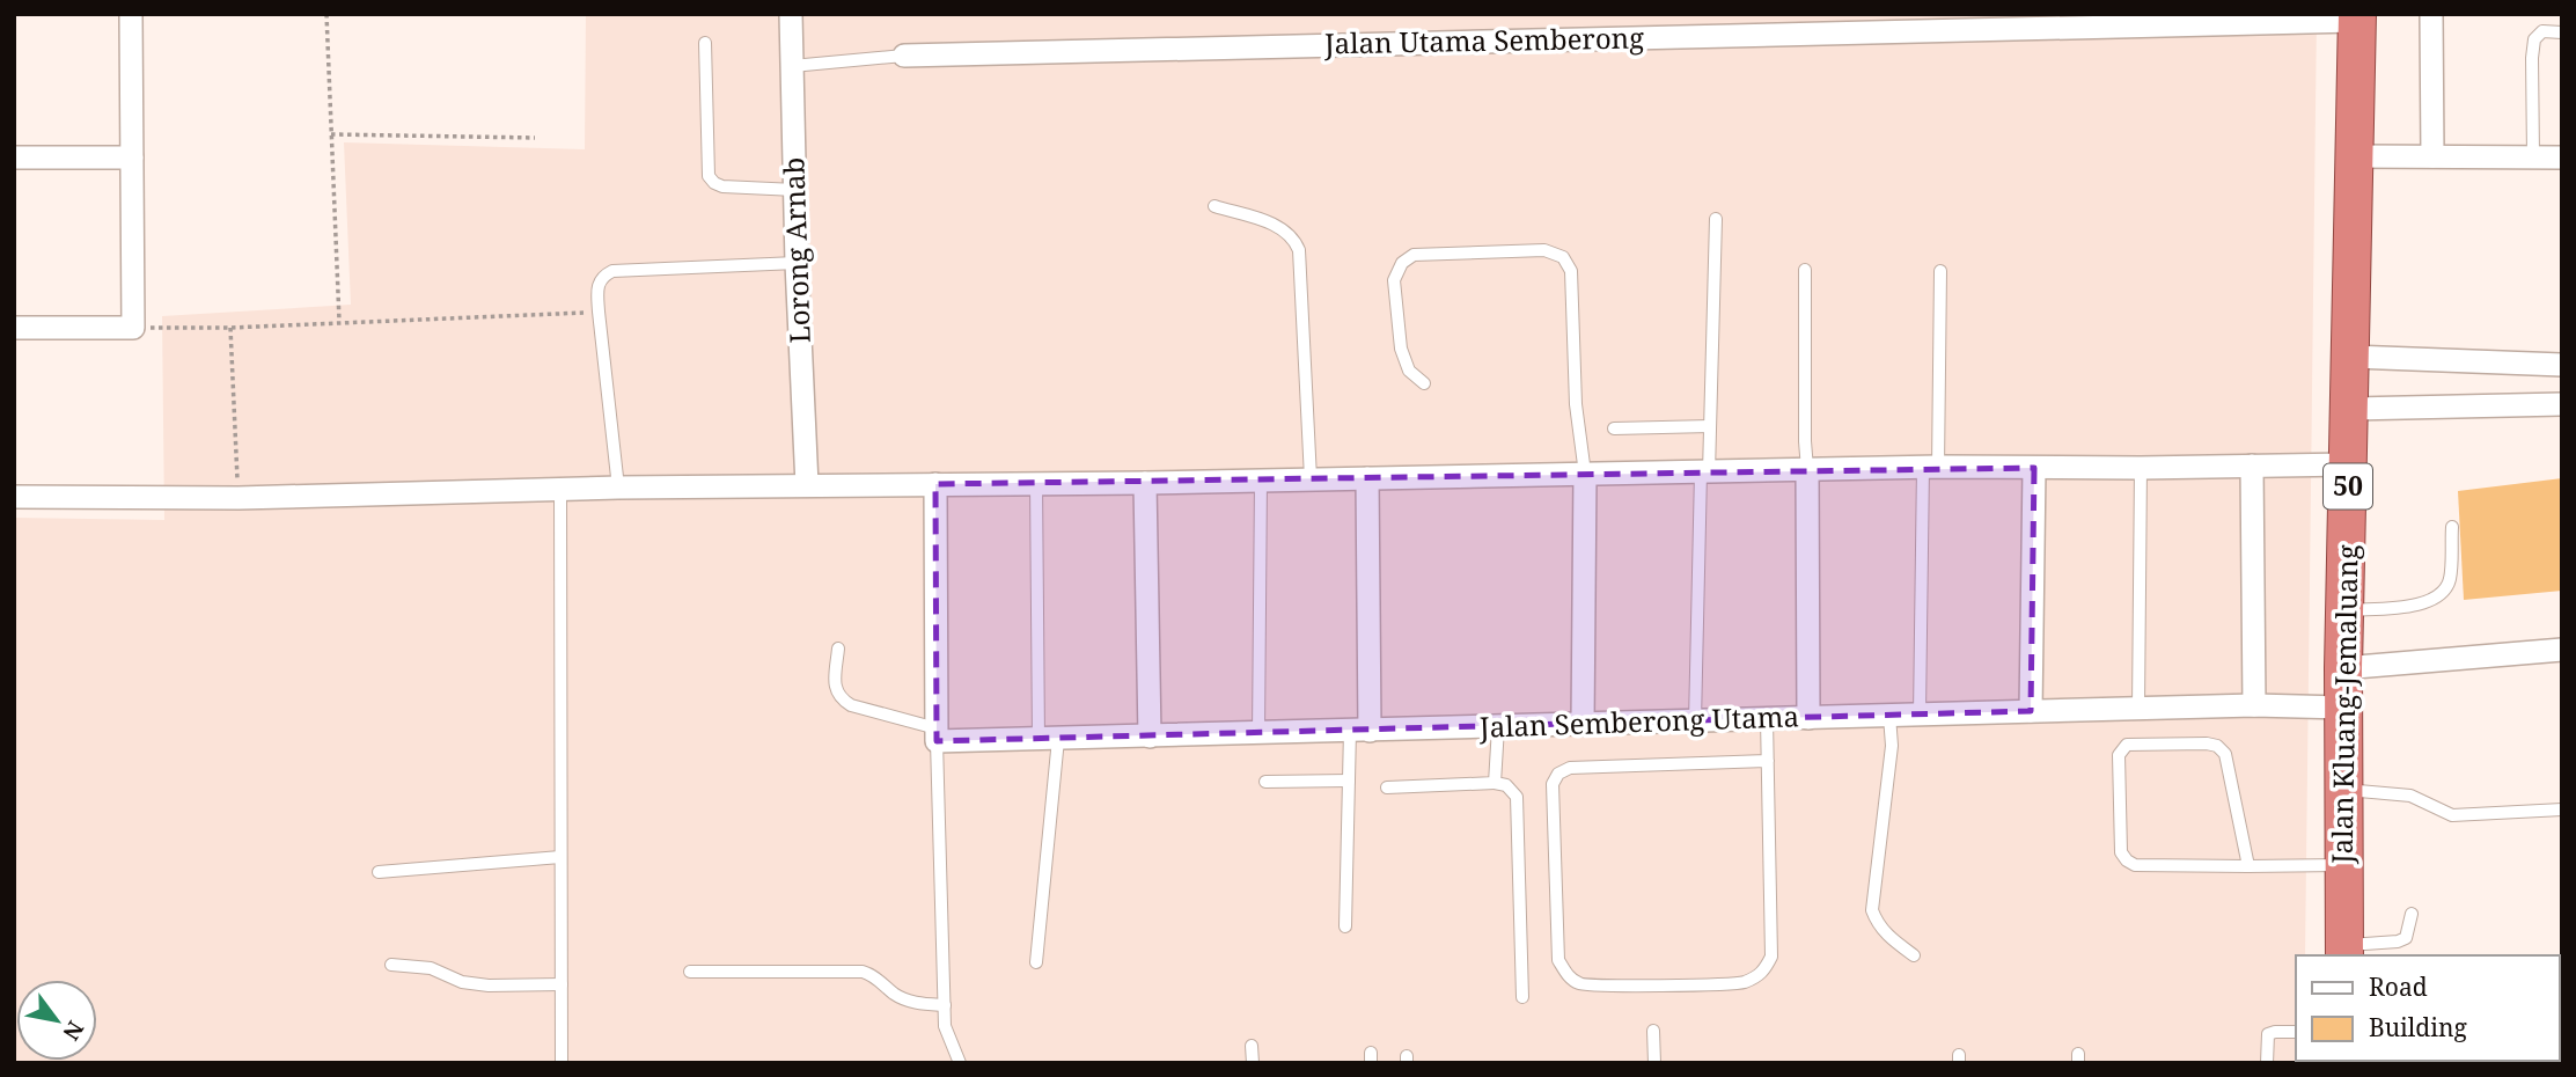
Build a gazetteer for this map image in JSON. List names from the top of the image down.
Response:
{
  "streets": {
    "highway": ["50", "Jalan Kluang-Jemaluang"],
    "street": ["Jalan Utama Semberong", "Lorong Arnab", "Jalan Semberong Utama"]
  },
  "crossings": [
    ["Jalan Utama Semberong", "Jalan Kluang-Jemaluang"],
    ["Jalan Kluang-Jemaluang", "Jalan Semberong Utama"]
  ],
  "legend": ["Road", "Building"],
  "north": "bottom right"
}
